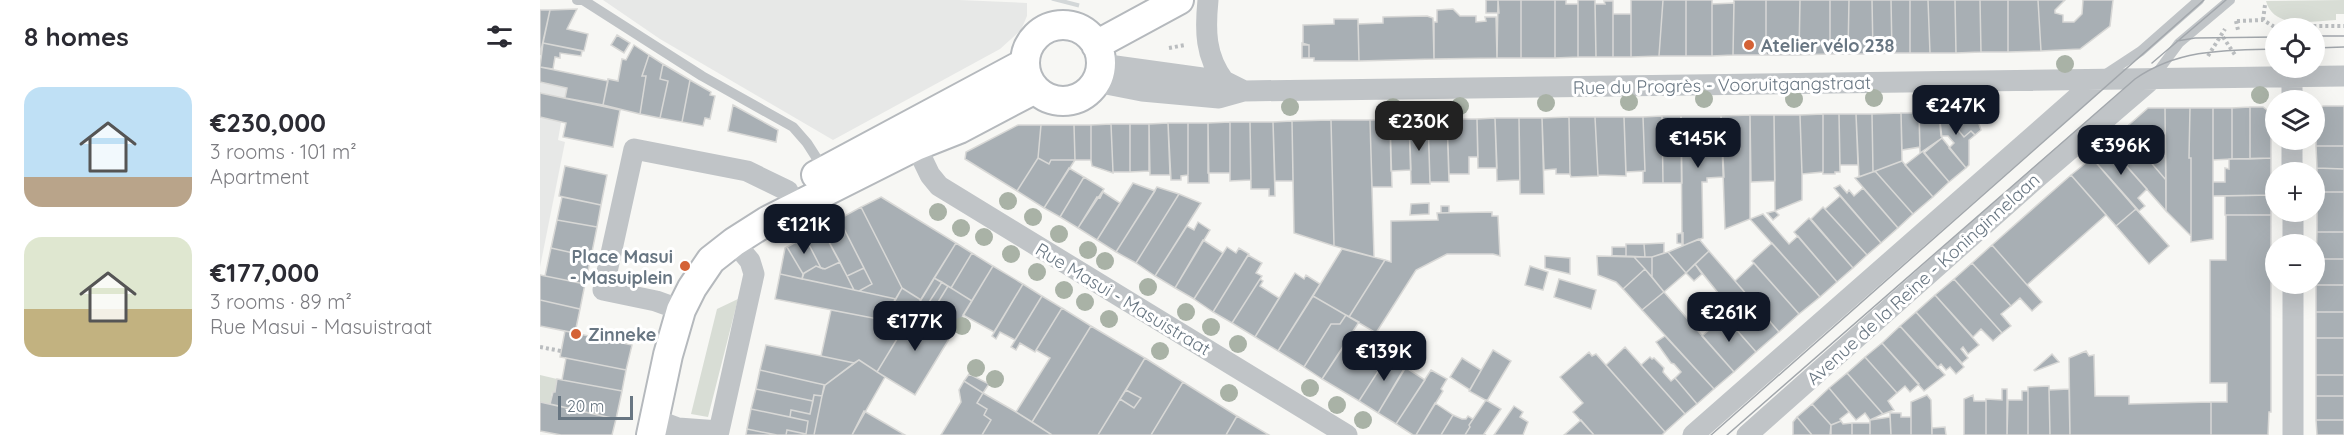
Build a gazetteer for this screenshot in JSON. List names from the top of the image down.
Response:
{
  "streets": {
    "street": ["Rue du Progrès - Vooruitgangstraat", "Avenue de la Reine - Koninginnelaan", "Rue Masui - Masuistraat"]
  },
  "crossings": [
    ["Rue du Progrès - Vooruitgangstraat", "Avenue de la Reine - Koninginnelaan"]
  ],
  "places": ["Atelier vélo 238", "Place Masui - Masuiplein", "Zinneke"],
  "scale_bar": "20 m",
  "page": {
    "heading": "8 homes",
    "map_buttons": ["+", "−"],
    "list": [
      {
        "name": "€230,000",
        "note": "3 rooms · 101 m² · Apartment"
      },
      {
        "name": "€177,000",
        "note": "3 rooms · 89 m² · Rue Masui - Masuistraat"
      }
    ],
    "price": [
      "€247K",
      "€230K",
      "€145K",
      "€396K",
      "€121K",
      "€261K",
      "€177K",
      "€139K"
    ],
    "scale": "20 m"
  }
}
